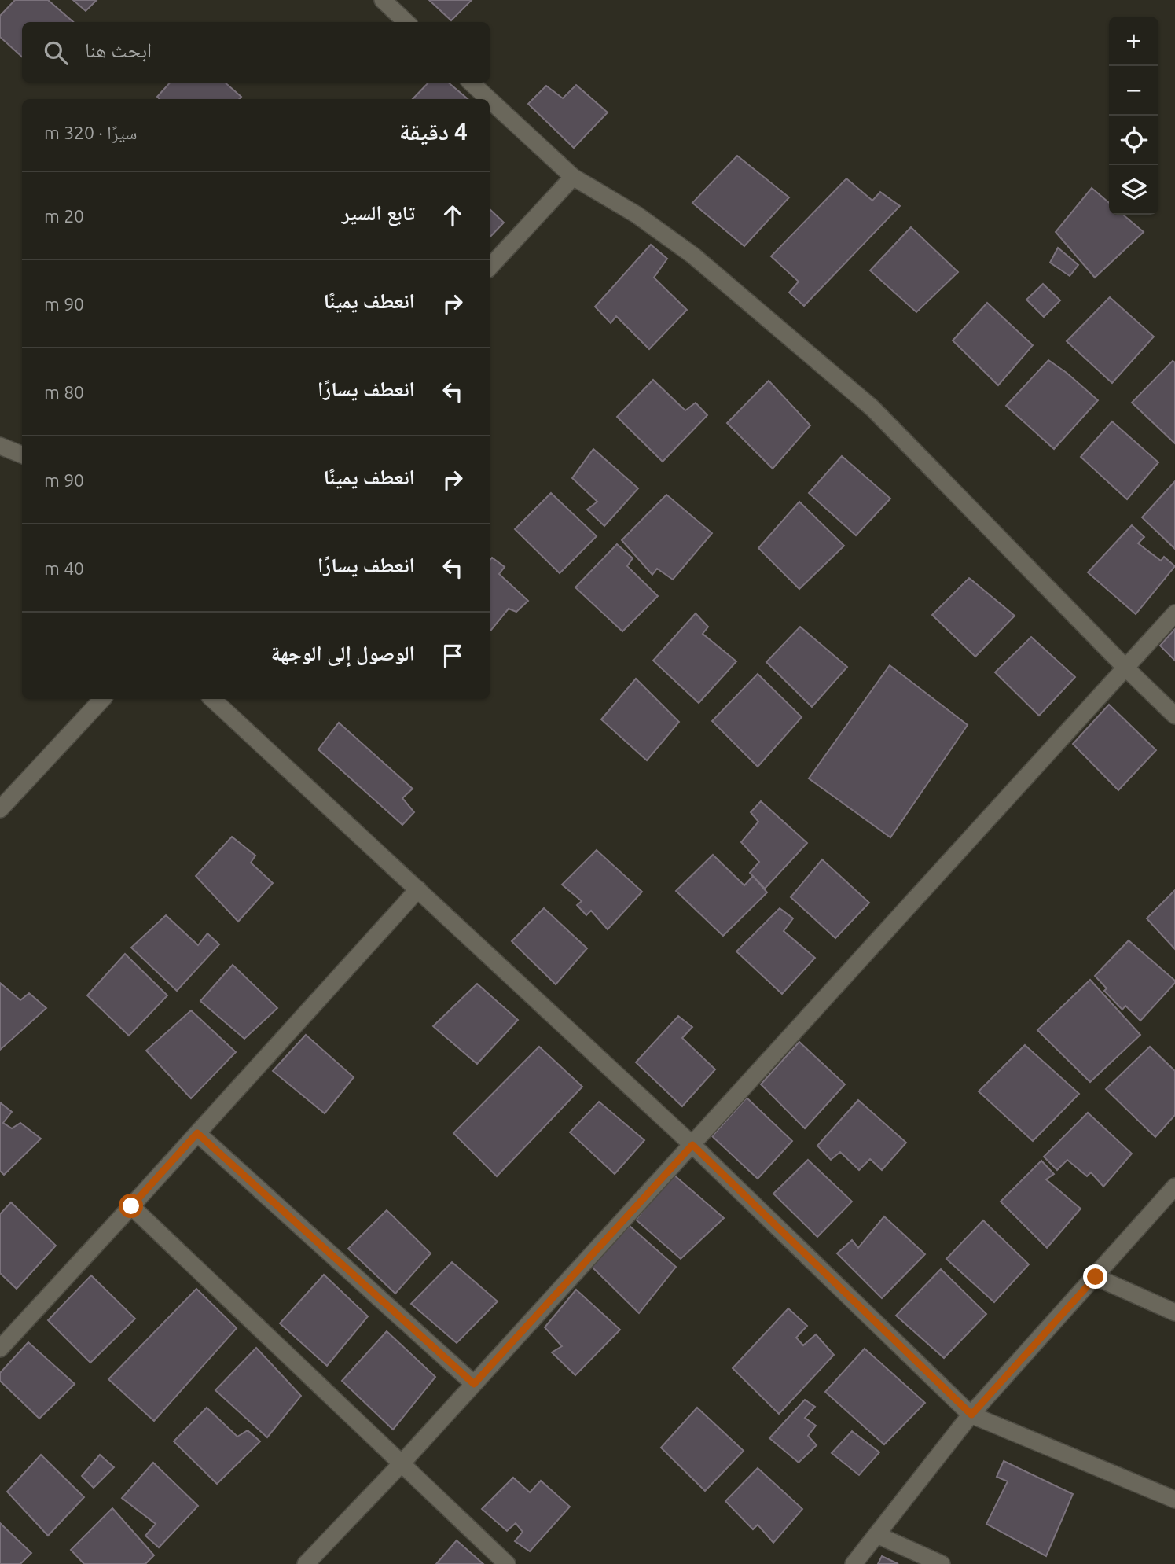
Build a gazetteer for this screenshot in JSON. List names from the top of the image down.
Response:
{
  "page": {
    "map_buttons": ["+", "−"],
    "search": "ابحث هنا",
    "heading": ["4 دقيقة", "سيرًا · 320 m"],
    "list": [
      ["تابع السير", "20 m"],
      ["انعطف يمينًا", "90 m"],
      ["انعطف يسارًا", "80 m"],
      ["انعطف يمينًا", "90 m"],
      ["انعطف يسارًا", "40 m"],
      "الوصول إلى الوجهة"
    ]
  }
}
